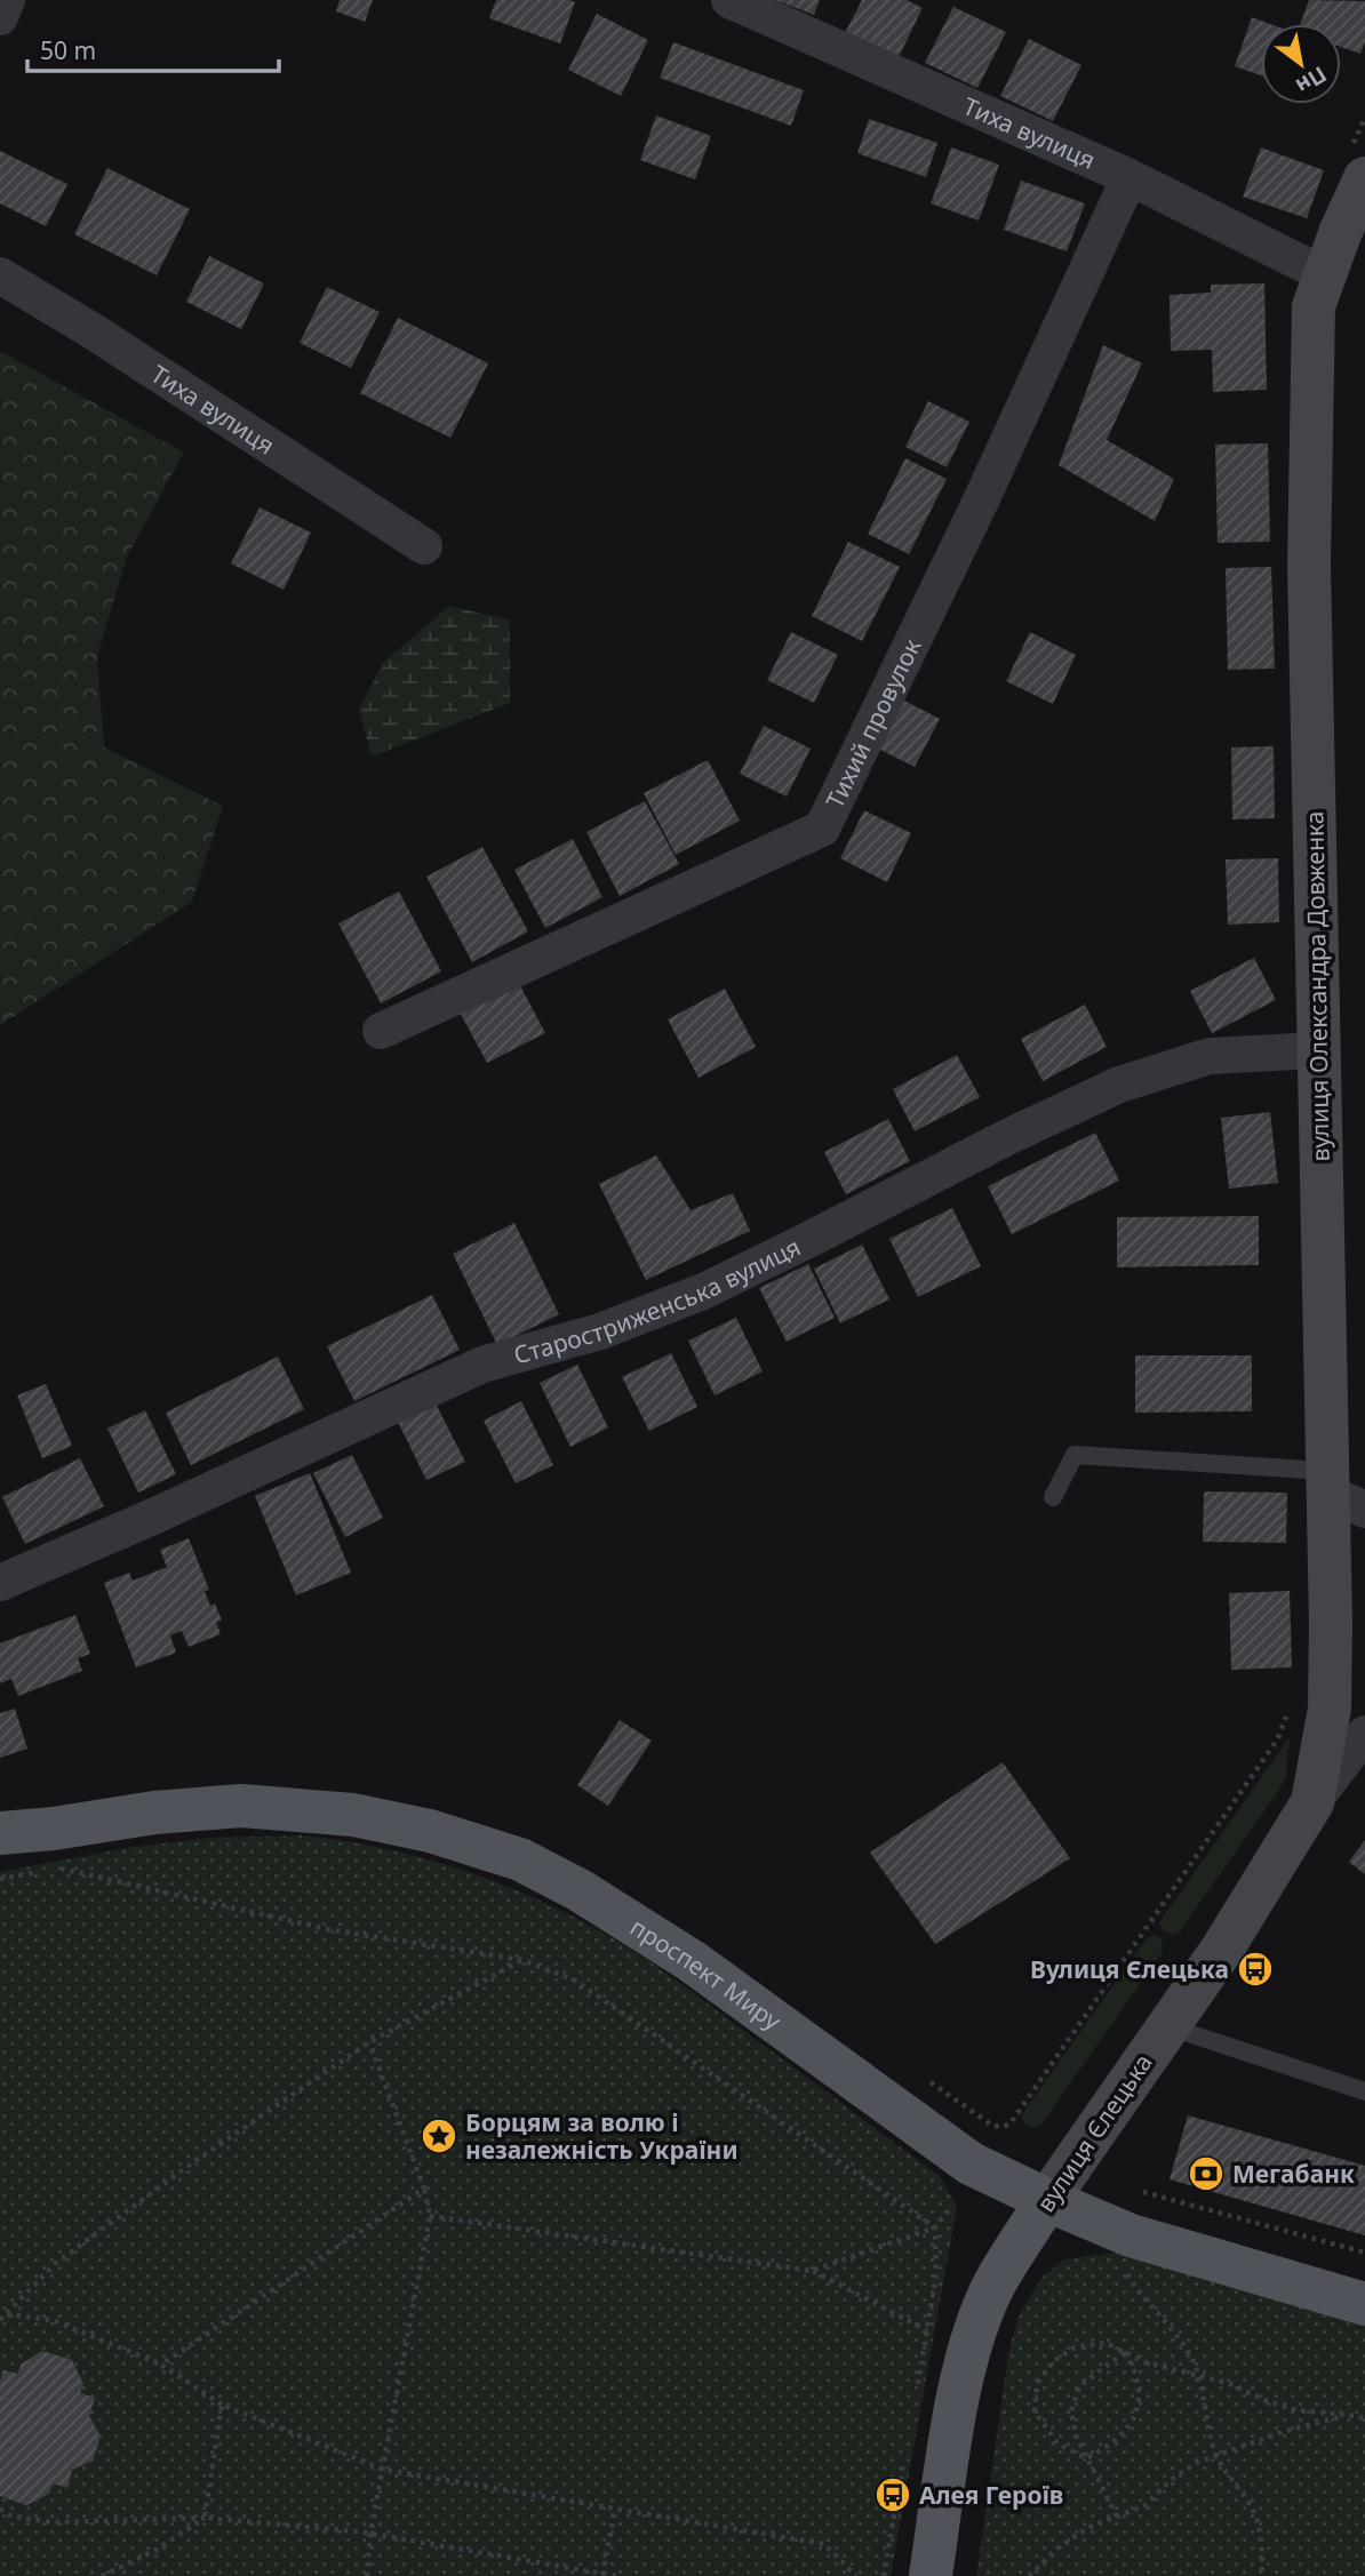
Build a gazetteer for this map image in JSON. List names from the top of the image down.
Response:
{
  "streets": {
    "main road": ["вулиця Олександра Довженка", "проспект Миру", "вулиця Єлецька"],
    "street": ["Тиха вулиця", "Тихий провулок", "Старостриженська вулиця"]
  },
  "crossings": [
    ["Тиха вулиця", "Тихий провулок"],
    ["Тиха вулиця", "вулиця Олександра Довженка"],
    ["вулиця Олександра Довженка", "Старостриженська вулиця"],
    ["вулиця Олександра Довженка", "вулиця Єлецька"],
    ["проспект Миру", "вулиця Єлецька"]
  ],
  "places": {
    "bus stop": ["Вулиця Єлецька", "Алея Героїв"],
    "place": ["Борцям за волю і незалежність України"],
    "bank": ["Мегабанк"]
  },
  "scale_bar": "50 m",
  "north": "bottom right"
}
